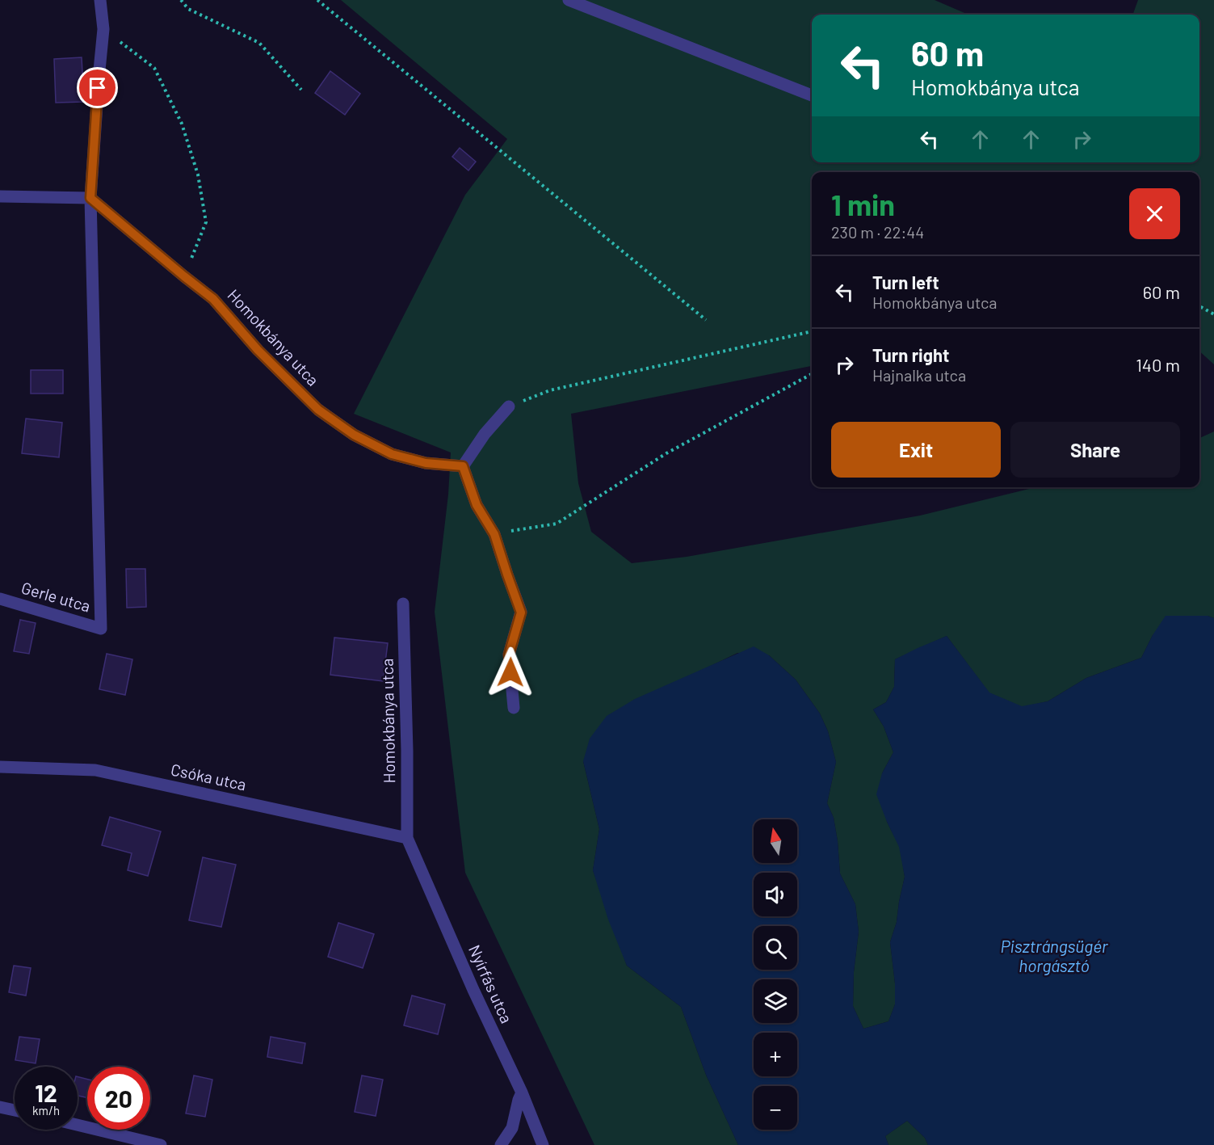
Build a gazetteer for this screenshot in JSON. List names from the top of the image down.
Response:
{
  "streets": {
    "street": [
      "Homokbánya utca",
      "Gerle utca",
      "Csóka utca",
      "Nyírfás utca"
    ]
  },
  "crossings": [
    ["Homokbánya utca", "Gerle utca"],
    ["Homokbánya utca", "Csóka utca"],
    ["Homokbánya utca", "Nyírfás utca"],
    ["Csóka utca", "Nyírfás utca"]
  ],
  "water": ["Pisztrángsügér horgásztó"],
  "north": "top",
  "page": {
    "turn": ["60 m", "Homokbánya utca"],
    "heading": ["1 min", "230 m · 22:44"],
    "list": [
      {
        "name": "Turn left",
        "note": "Homokbánya utca",
        "value": "60 m"
      },
      {
        "name": "Turn right",
        "note": "Hajnalka utca",
        "value": "140 m"
      }
    ],
    "buttons": ["Exit", "Share"],
    "map_buttons": ["+", "−"],
    "speed": "12 km/h",
    "limit": "20"
  }
}
